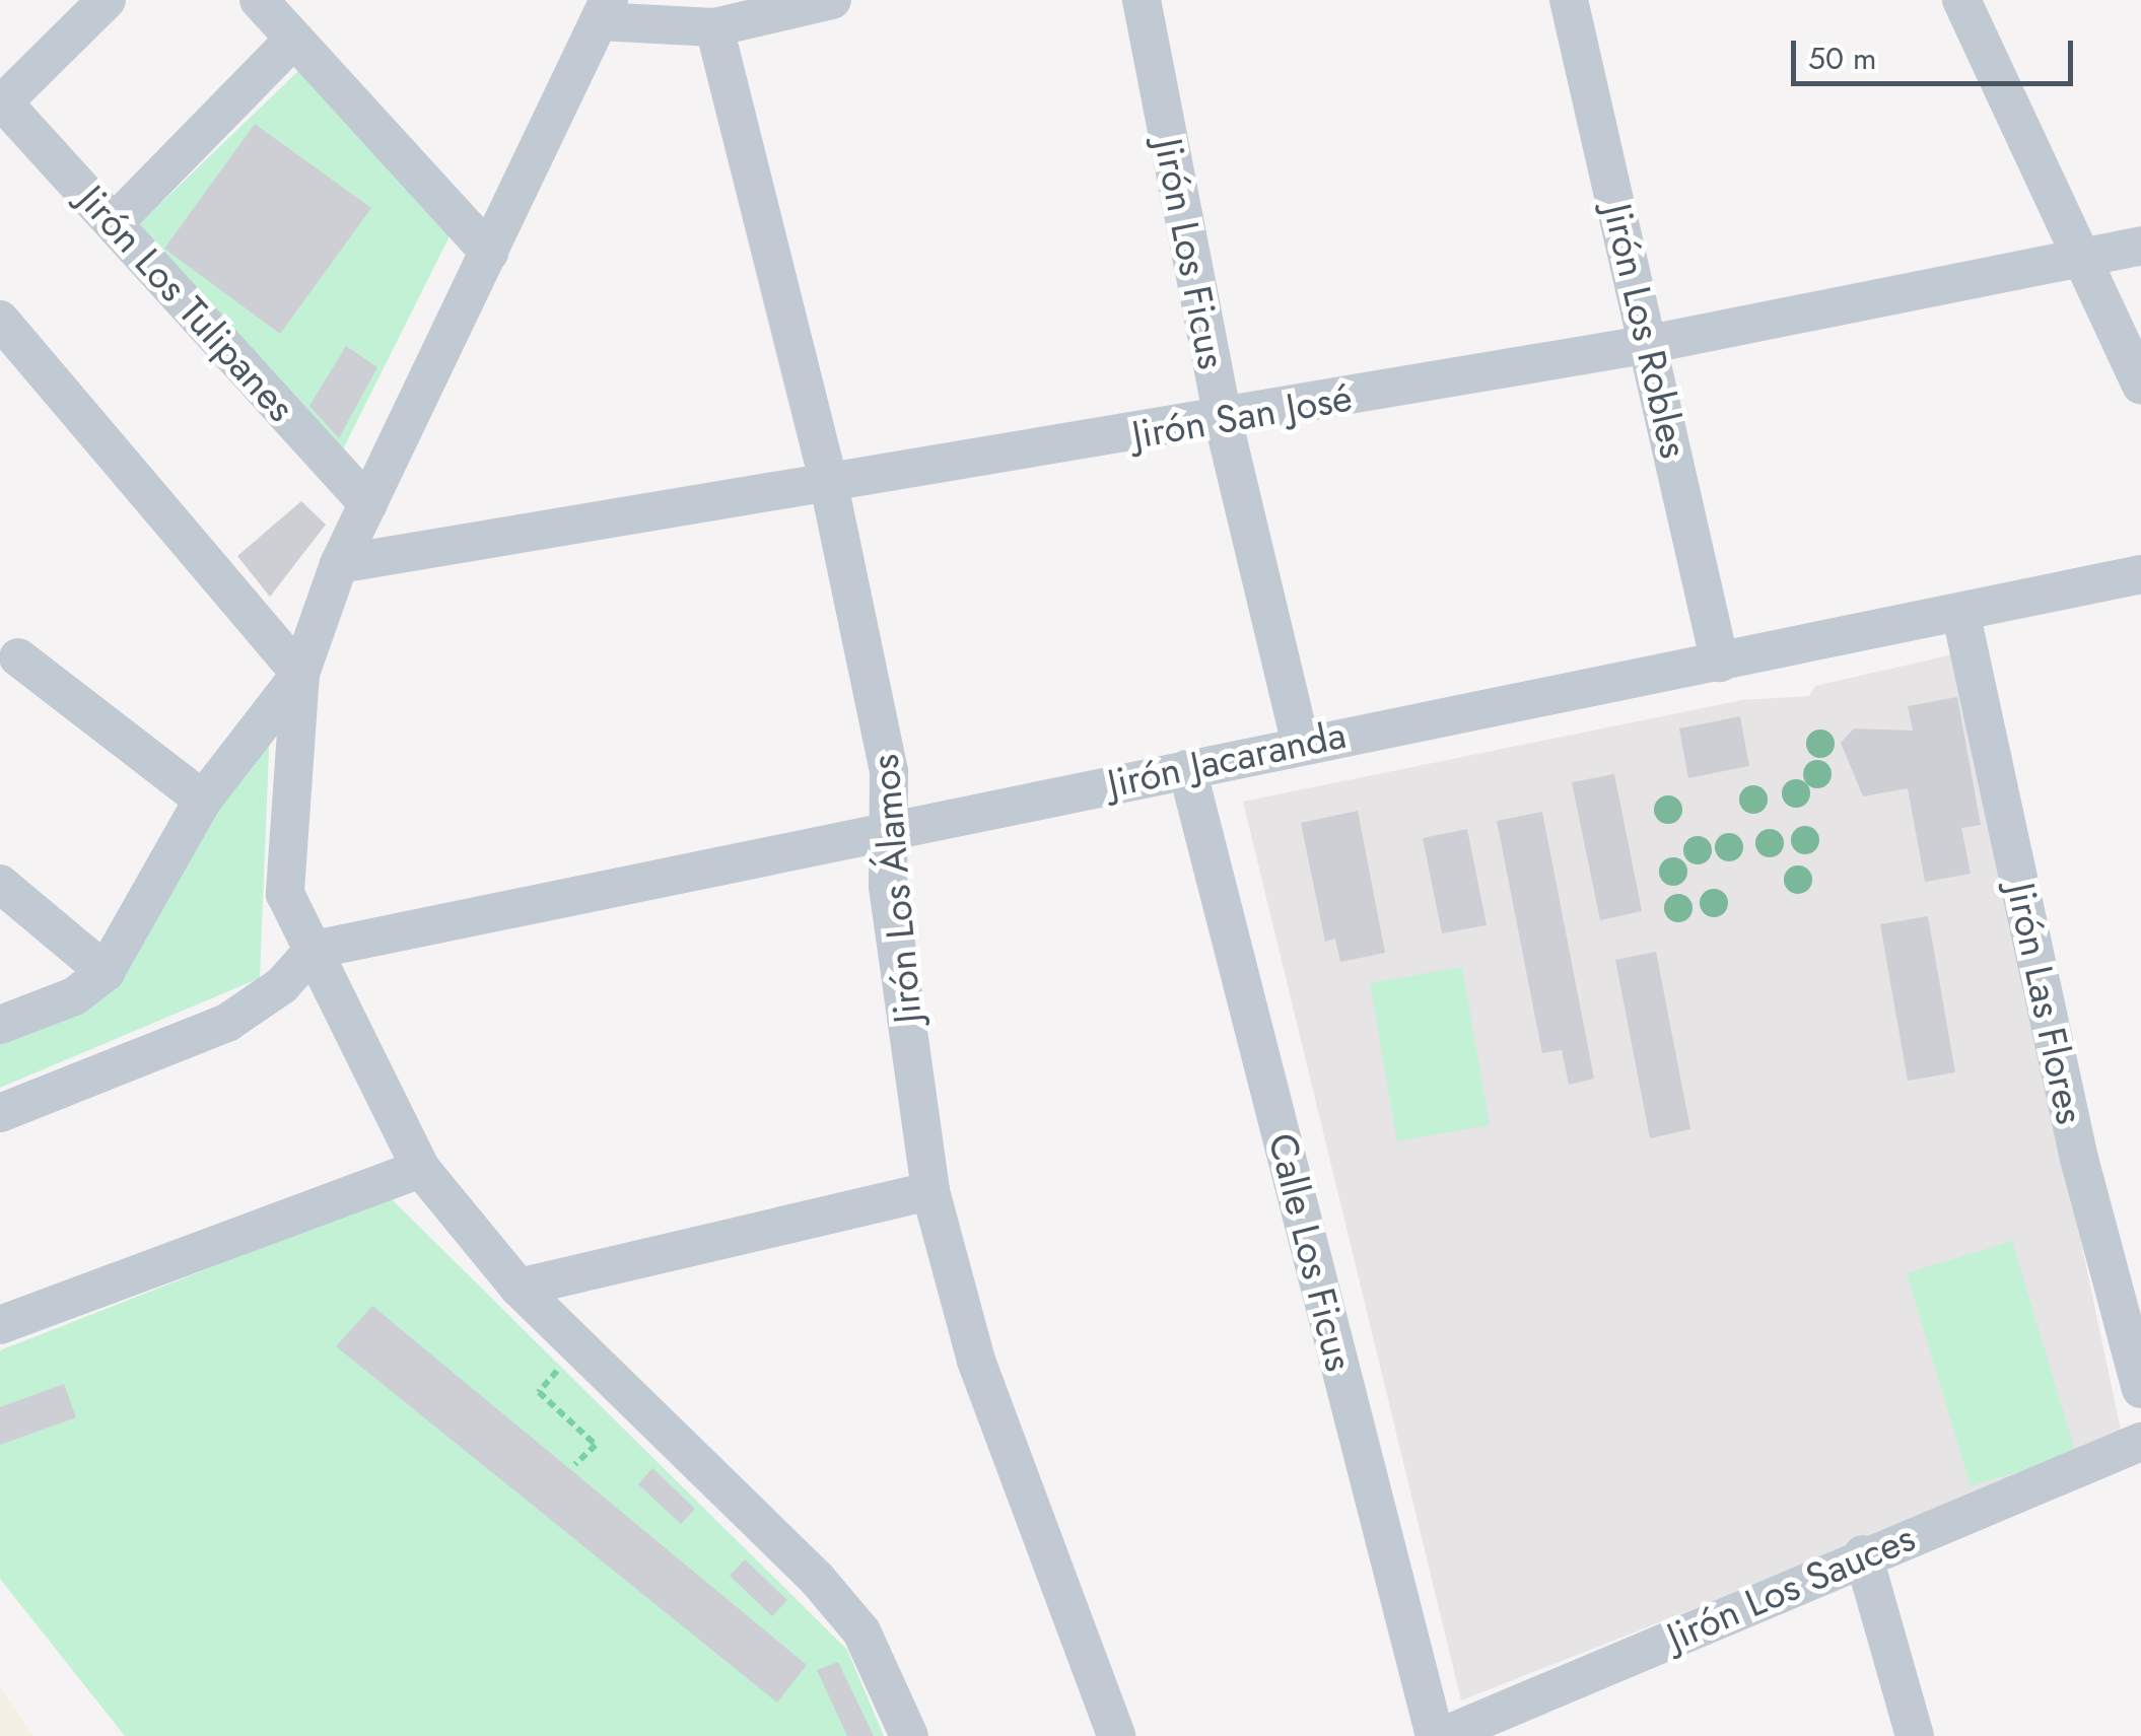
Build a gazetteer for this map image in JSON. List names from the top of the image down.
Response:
{
  "streets": {
    "street": [
      "Jirón Los Ficus",
      "Jirón Los Tulipanes",
      "Jirón Los Robles",
      "Jirón San José",
      "Jirón Jacaranda",
      "Jirón Los Álamos",
      "Jirón Las Flores",
      "Calle Los Ficus",
      "Jirón Los Sauces"
    ]
  },
  "crossings": [
    ["Jirón Los Ficus", "Jirón San José"],
    ["Jirón Los Ficus", "Jirón Jacaranda"],
    ["Jirón Los Robles", "Jirón San José"],
    ["Jirón Los Robles", "Jirón Jacaranda"],
    ["Jirón San José", "Jirón Los Álamos"],
    ["Jirón Jacaranda", "Jirón Los Álamos"],
    ["Jirón Jacaranda", "Jirón Las Flores"],
    ["Jirón Jacaranda", "Calle Los Ficus"]
  ],
  "scale_bar": "50 m"
}
